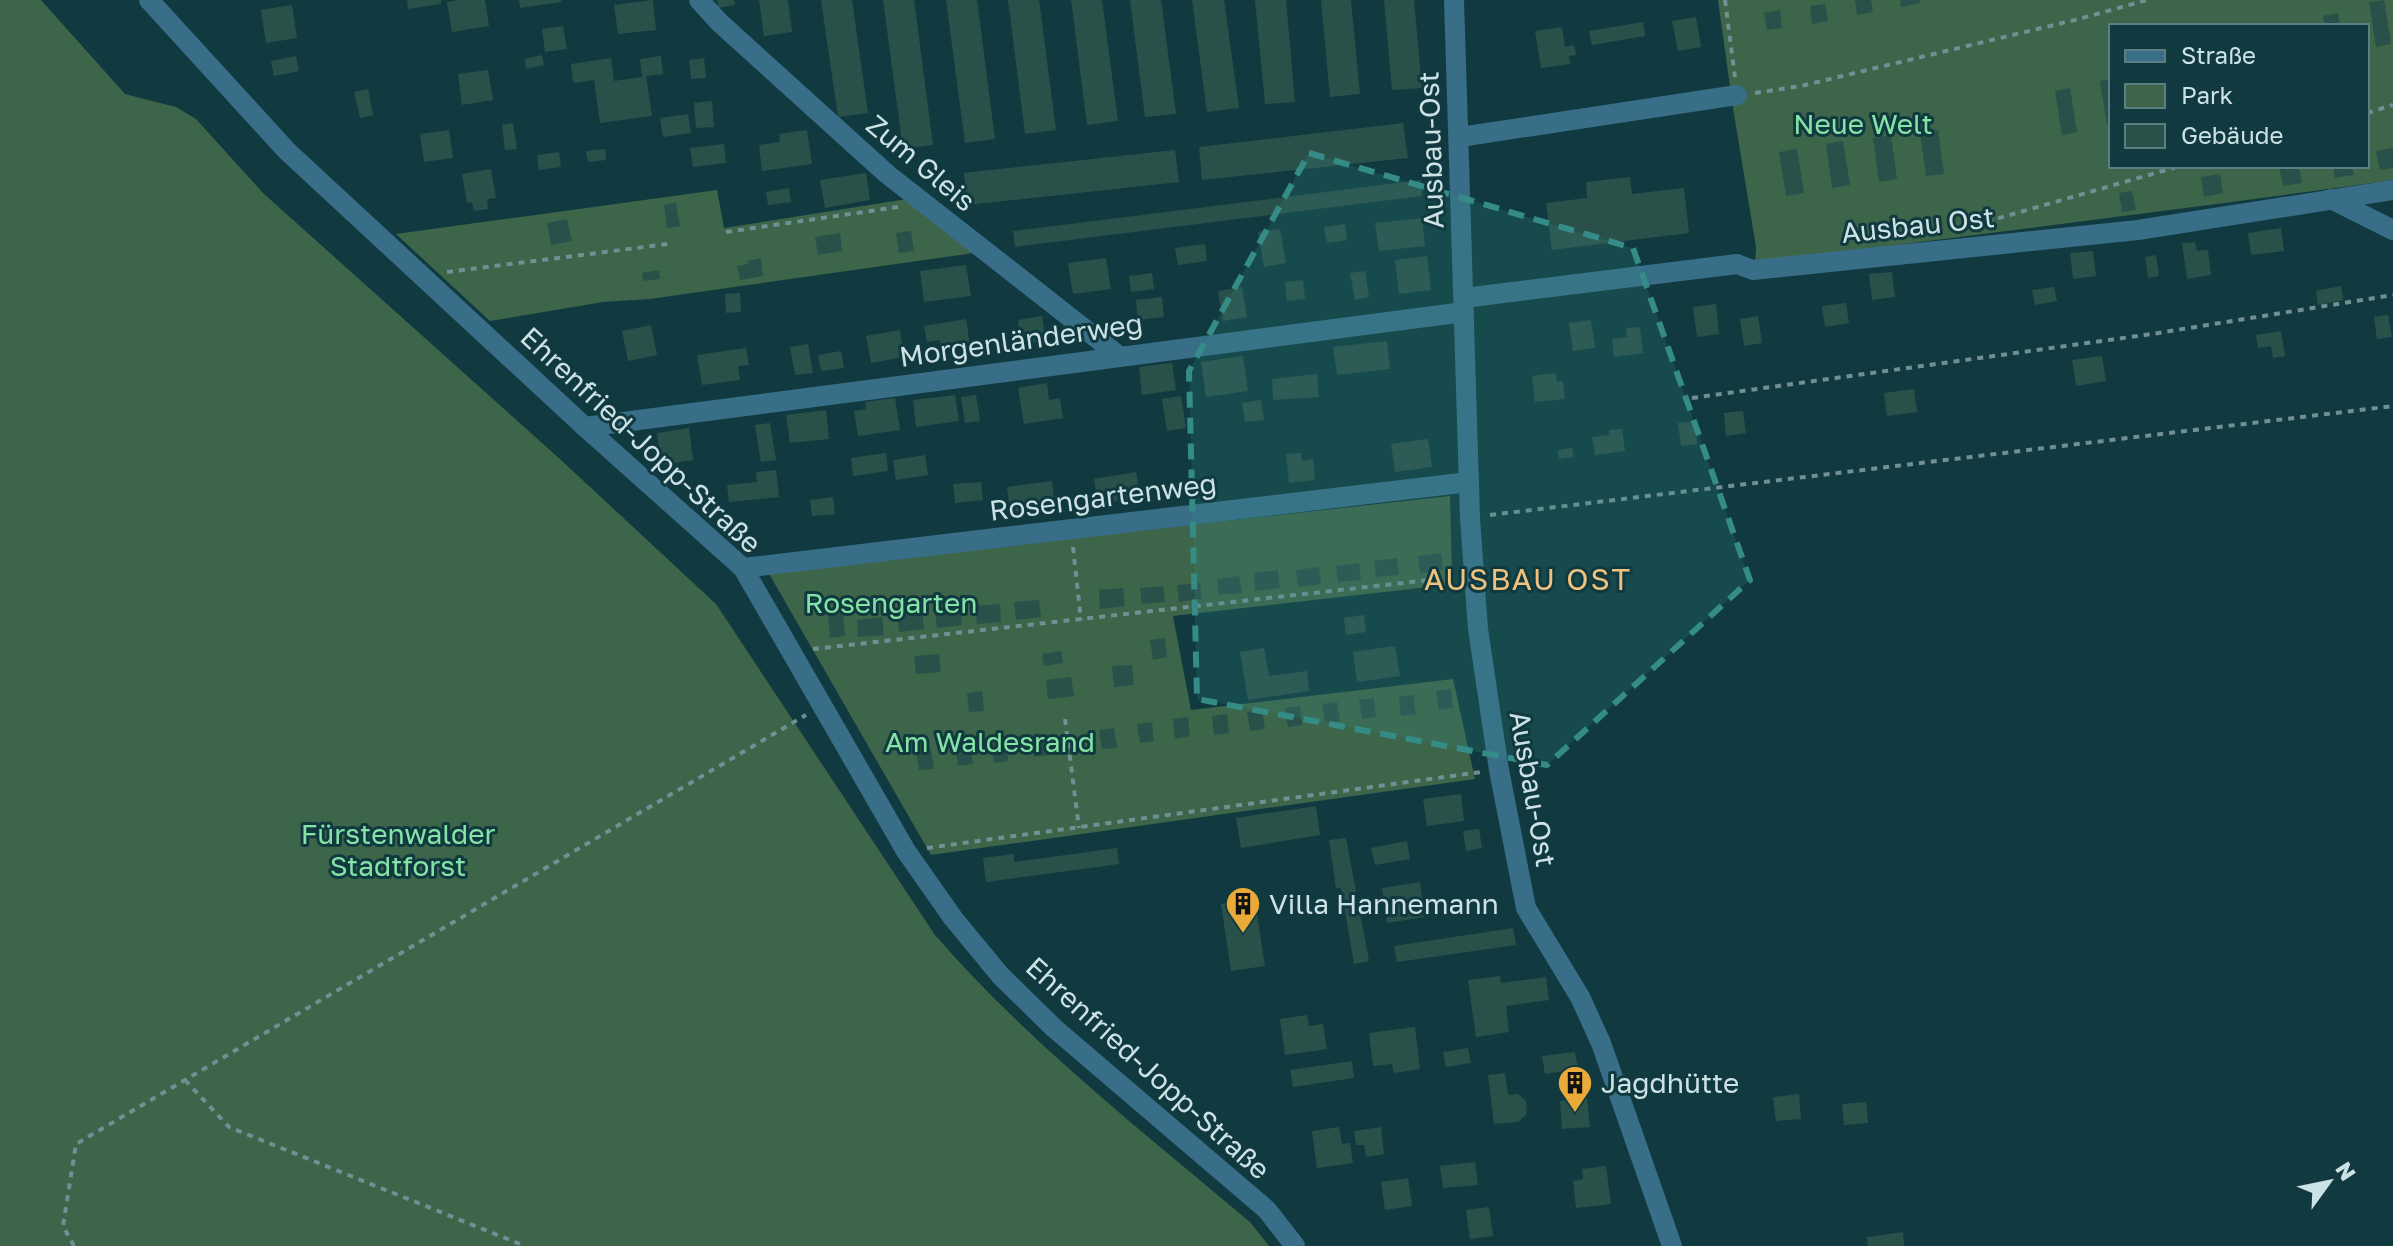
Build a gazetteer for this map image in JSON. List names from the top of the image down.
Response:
{
  "streets": {
    "street": [
      "Ausbau-Ost",
      "Zum Gleis",
      "Ausbau Ost",
      "Morgenländerweg",
      "Ehrenfried-Jopp-Straße",
      "Rosengartenweg"
    ]
  },
  "crossings": [
    ["Ausbau-Ost", "Ausbau Ost"],
    ["Ausbau-Ost", "Morgenländerweg"],
    ["Ausbau-Ost", "Rosengartenweg"],
    ["Zum Gleis", "Morgenländerweg"],
    ["Ausbau Ost", "Morgenländerweg"],
    ["Morgenländerweg", "Ehrenfried-Jopp-Straße"],
    ["Ehrenfried-Jopp-Straße", "Rosengartenweg"]
  ],
  "districts": ["AUSBAU OST"],
  "parks": [
    "Neue Welt",
    "Rosengarten",
    "Am Waldesrand",
    "Fürstenwalder Stadtforst"
  ],
  "places": {
    "building": ["Villa Hannemann", "Jagdhütte"]
  },
  "legend": ["Straße", "Park", "Gebäude"],
  "north": "top right"
}
